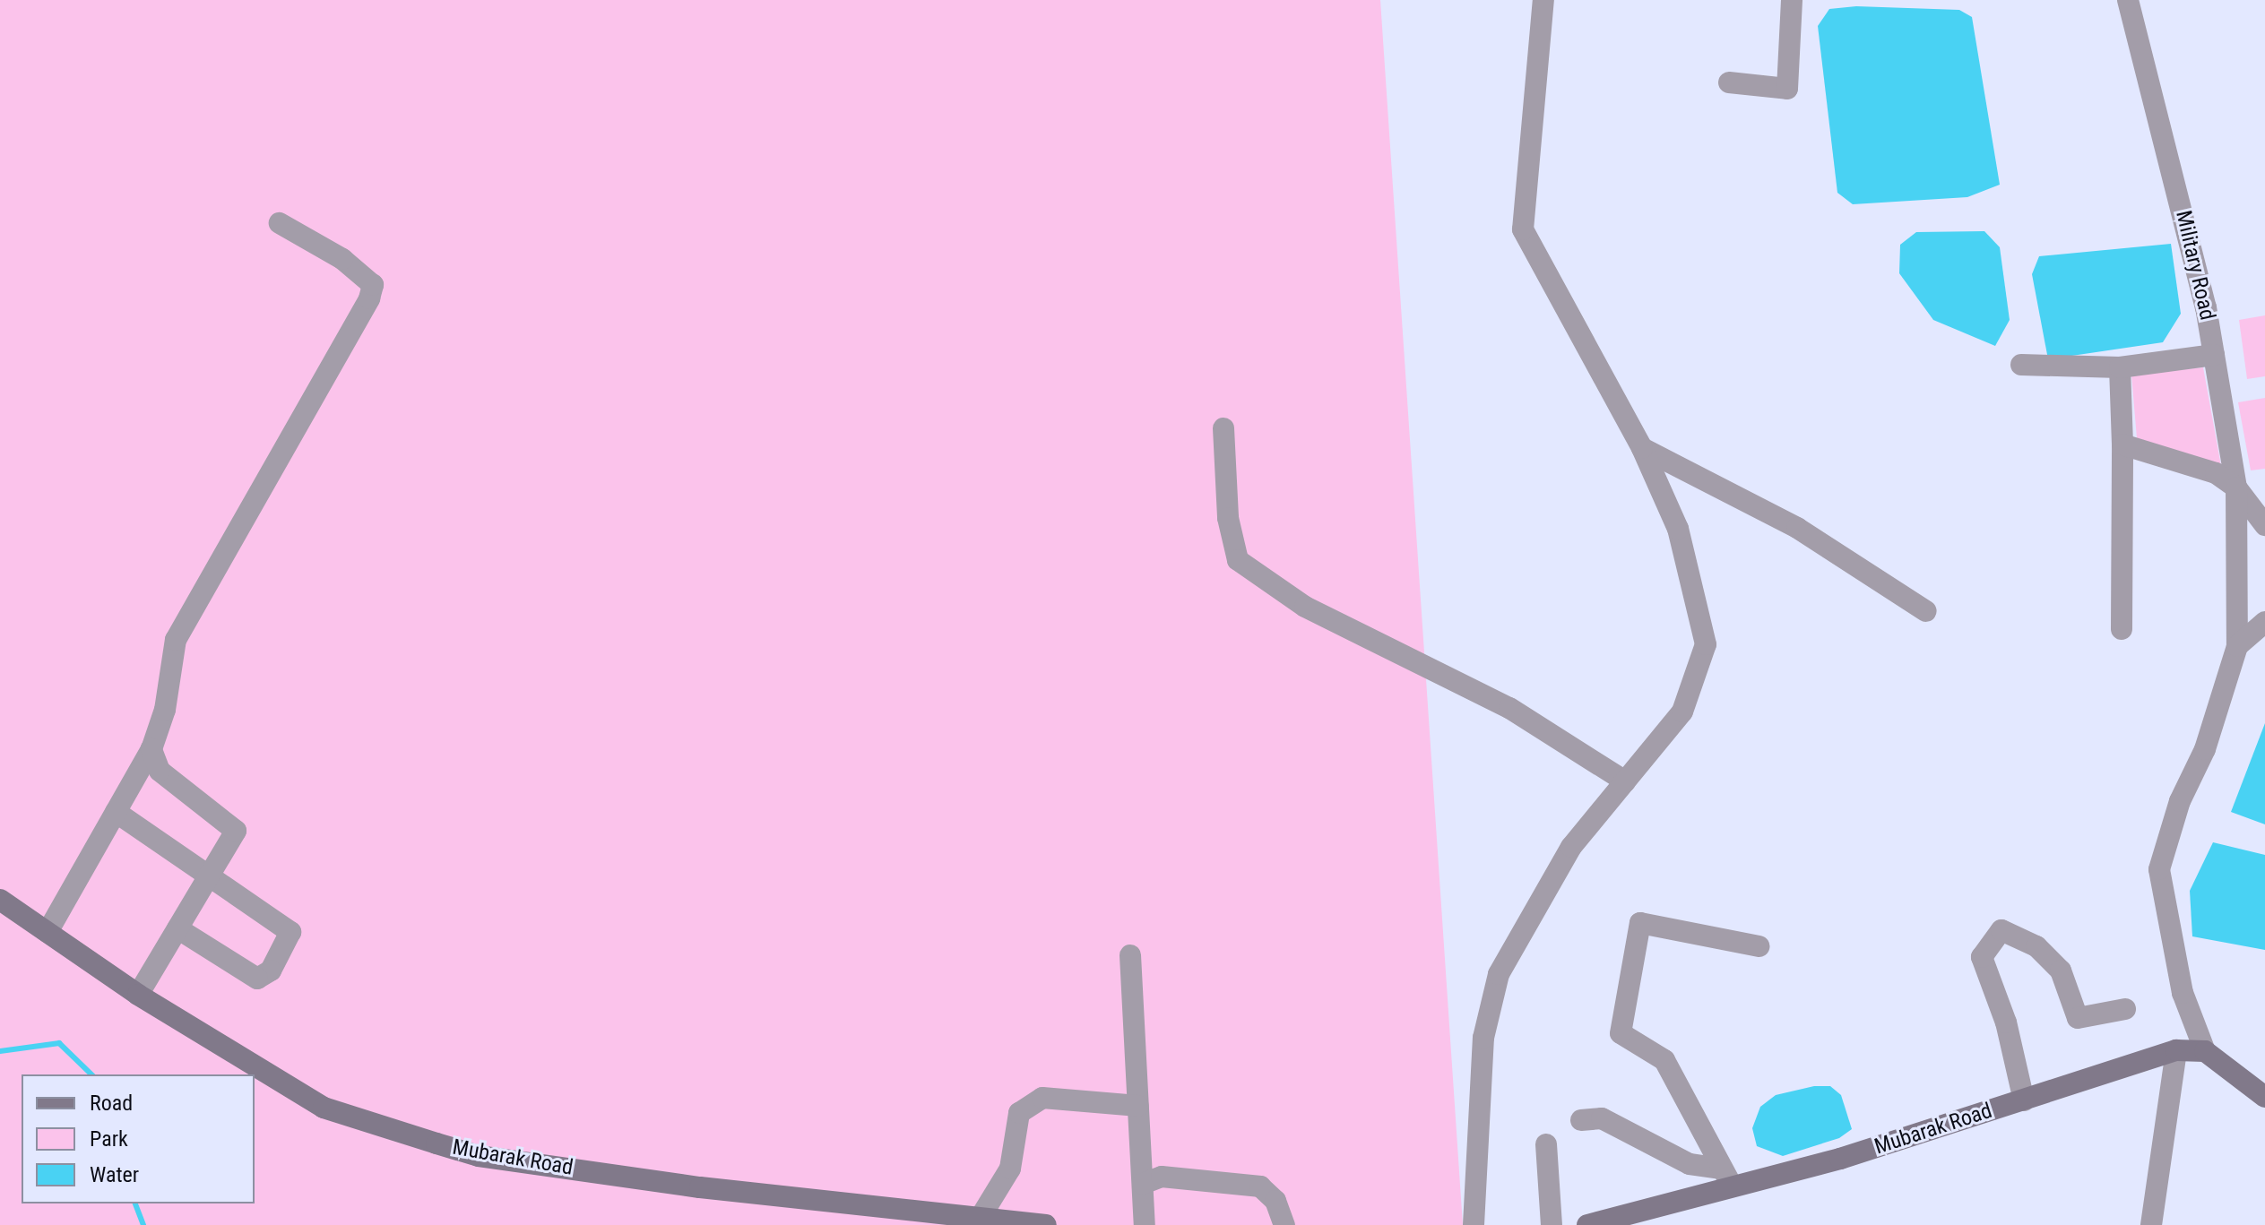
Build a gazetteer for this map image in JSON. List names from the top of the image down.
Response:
{
  "streets": {
    "street": ["Military Road", "Mubarak Road"]
  },
  "legend": ["Road", "Park", "Water"]
}
